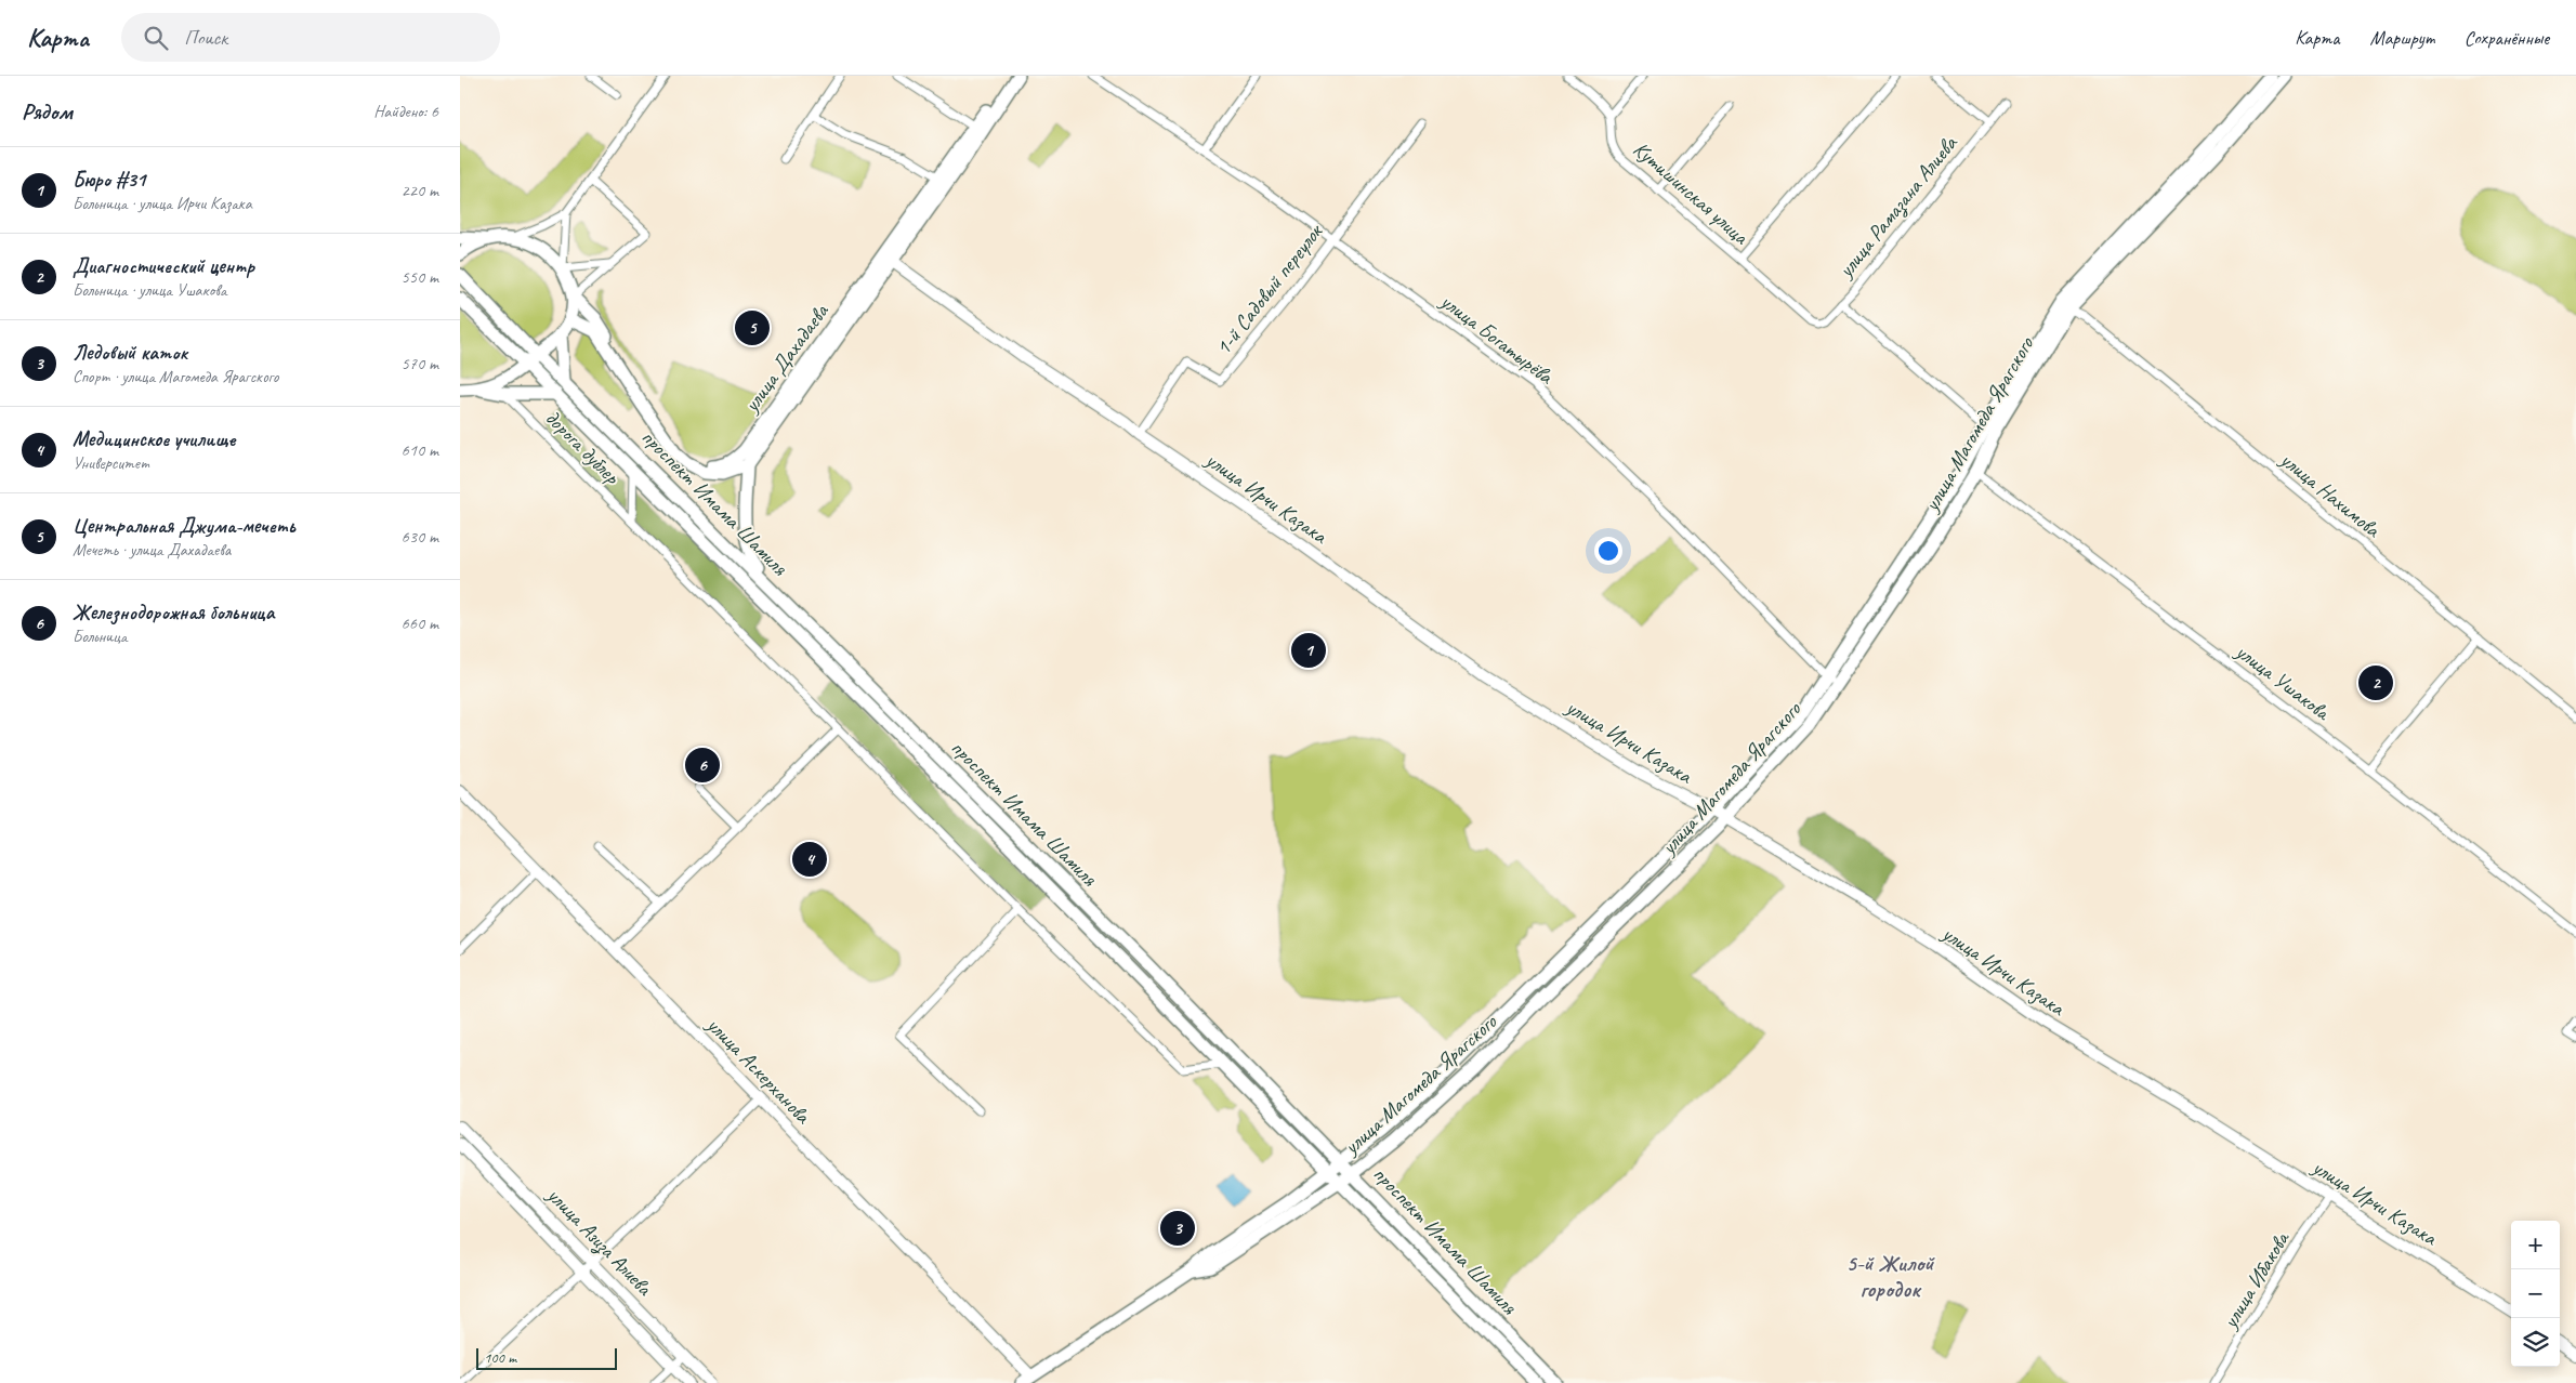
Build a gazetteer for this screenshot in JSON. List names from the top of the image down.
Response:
{
  "streets": {
    "main road": [
      "улица Дахадаева",
      "улица Магомеда Ярагского",
      "улица Ирчи Казака",
      "проспект Имама Шамиля",
      "улица Аскерханова",
      "улица Азиза Алиева"
    ],
    "street": [
      "Кутишинская улица",
      "улица Рамазана Алиева",
      "1-й Садовый переулок",
      "улица Богатырёва",
      "дорога дублер",
      "улица Нахимова",
      "улица Ушакова",
      "улица Ибакова"
    ]
  },
  "crossings": [
    ["Кутишинская улица", "улица Рамазана Алиева"],
    ["1-й Садовый переулок", "улица Богатырёва"],
    ["1-й Садовый переулок", "улица Ирчи Казака"],
    ["улица Богатырёва", "улица Магомеда Ярагского"],
    ["улица Дахадаева", "улица Ирчи Казака"],
    ["улица Магомеда Ярагского", "улица Нахимова"],
    ["улица Магомеда Ярагского", "улица Ирчи Казака"],
    ["улица Магомеда Ярагского", "проспект Имама Шамиля"],
    ["улица Магомеда Ярагского", "улица Ушакова"],
    ["улица Магомеда Ярагского", "улица Аскерханова"],
    ["дорога дублер", "проспект Имама Шамиля"],
    ["улица Ирчи Казака", "улица Ибакова"]
  ],
  "districts": ["5-й Жилой городок"],
  "scale_bar": "100 m",
  "page": {
    "header": "Карта",
    "search": "Поиск",
    "nav": ["Карта", "Маршрут", "Сохранённые"],
    "heading": ["Рядом", "Найдено: 6"],
    "list": [
      {
        "mark": "1",
        "name": "Бюро #31",
        "note": "Больница · улица Ирчи Казака",
        "value": "220 m"
      },
      {
        "mark": "2",
        "name": "Диагностический центр",
        "note": "Больница · улица Ушакова",
        "value": "550 m"
      },
      {
        "mark": "3",
        "name": "Ледовый каток",
        "note": "Спорт · улица Магомеда Ярагского",
        "value": "570 m"
      },
      {
        "mark": "4",
        "name": "Медицинское училище",
        "note": "Университет",
        "value": "610 m"
      },
      {
        "mark": "5",
        "name": "Центральная Джума-мечеть",
        "note": "Мечеть · улица Дахадаева",
        "value": "630 m"
      },
      {
        "mark": "6",
        "name": "Железнодорожная больница",
        "note": "Больница",
        "value": "660 m"
      }
    ],
    "pins": [
      "5",
      "1",
      "2",
      "6",
      "4",
      "3"
    ],
    "map_buttons": ["+", "−"],
    "scale": "100 m"
  }
}
